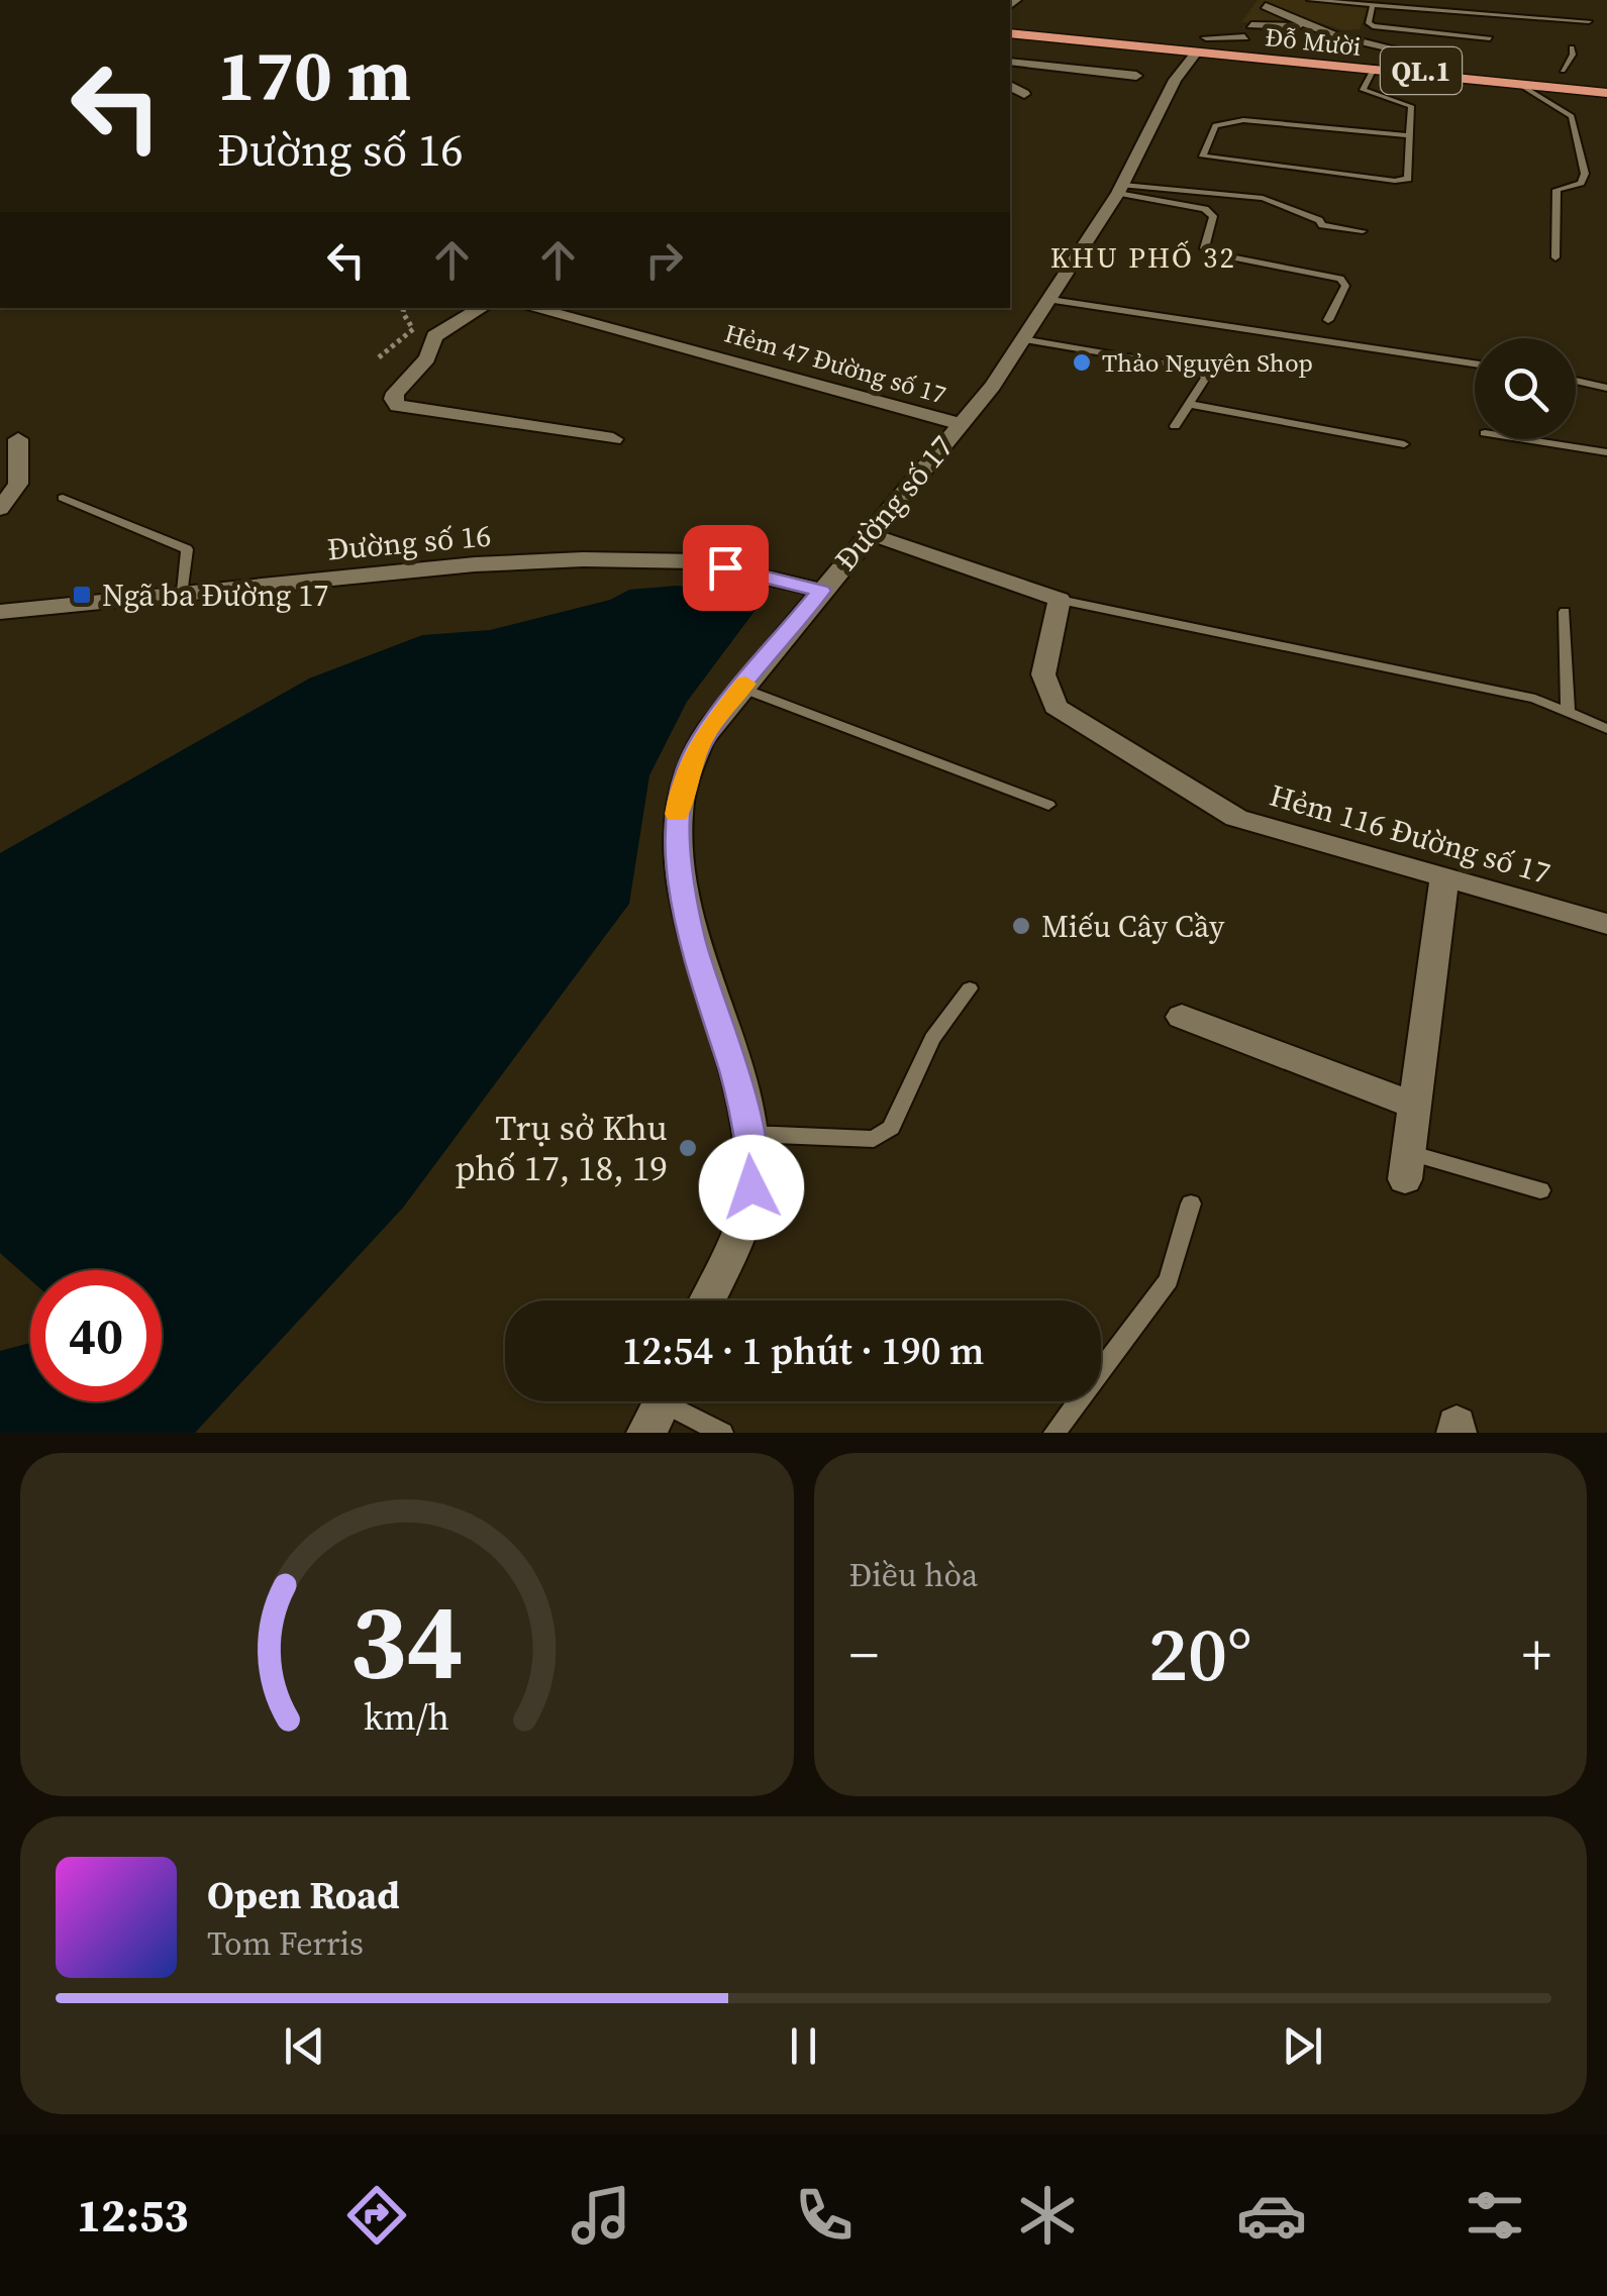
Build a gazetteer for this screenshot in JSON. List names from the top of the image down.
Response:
{
  "streets": {
    "highway": ["Đỗ Mười", "QL.1"],
    "street": [
      "Hẻm 47 Đường số 17",
      "Đường số 17",
      "Đường số 16",
      "Hẻm 116 Đường số 17"
    ]
  },
  "crossings": [
    ["Đỗ Mười", "QL.1"],
    ["Đỗ Mười", "Đường số 17"],
    ["QL.1", "Đường số 17"],
    ["Hẻm 47 Đường số 17", "Đường số 17"],
    ["Đường số 17", "Đường số 16"]
  ],
  "districts": ["KHU PHỐ 32"],
  "places": {
    "other": ["Thảo Nguyên Shop", "Miếu Cây Cầy", "Trụ sở Khu phố 17, 18, 19"],
    "transit": ["Ngã ba Đường 17"]
  },
  "page": {
    "turn": ["170 m", "Đường số 16"],
    "limit": "40",
    "trip": "12:54 · 1 phút · 190 m",
    "tile": "Điều hòa",
    "heat": ["−", "20°", "+"],
    "song": ["Open Road", "Tom Ferris"],
    "tabs": "12:53",
    "gauge": ["34", "km/h"]
  }
}
